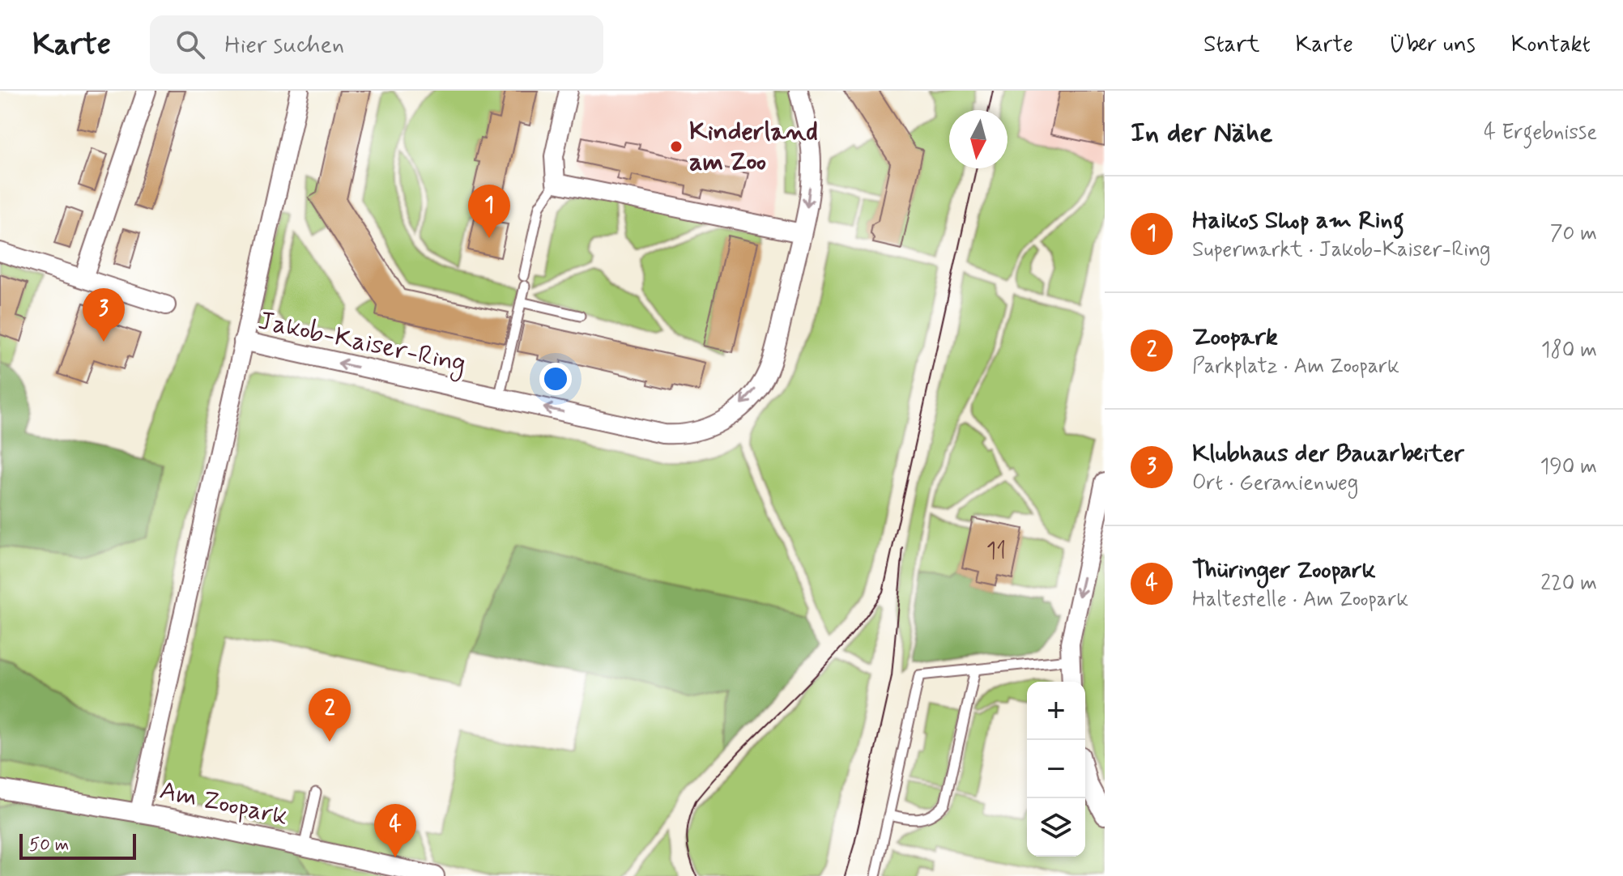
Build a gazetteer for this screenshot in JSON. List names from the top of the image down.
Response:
{
  "streets": {
    "street": ["Jakob-Kaiser-Ring", "Am Zoopark"]
  },
  "crossings": [
    ["Jakob-Kaiser-Ring", "Am Zoopark"]
  ],
  "places": ["Kinderland am Zoo"],
  "house_numbers": ["11"],
  "scale_bar": "50 m",
  "north": "bottom",
  "page": {
    "header": "Karte",
    "search": "Hier suchen",
    "nav": [
      "Start",
      "Karte",
      "Über uns",
      "Kontakt"
    ],
    "heading": ["In der Nähe", "4 Ergebnisse"],
    "list": [
      {
        "mark": "1",
        "name": "Haikos Shop am Ring",
        "note": "Supermarkt · Jakob-Kaiser-Ring",
        "value": "70 m"
      },
      {
        "mark": "2",
        "name": "Zoopark",
        "note": "Parkplatz · Am Zoopark",
        "value": "180 m"
      },
      {
        "mark": "3",
        "name": "Klubhaus der Bauarbeiter",
        "note": "Ort · Geranienweg",
        "value": "190 m"
      },
      {
        "mark": "4",
        "name": "Thüringer Zoopark",
        "note": "Haltestelle · Am Zoopark",
        "value": "220 m"
      }
    ],
    "pins": [
      "1",
      "3",
      "2",
      "4"
    ],
    "map_buttons": ["+", "−"],
    "scale": "50 m"
  }
}
